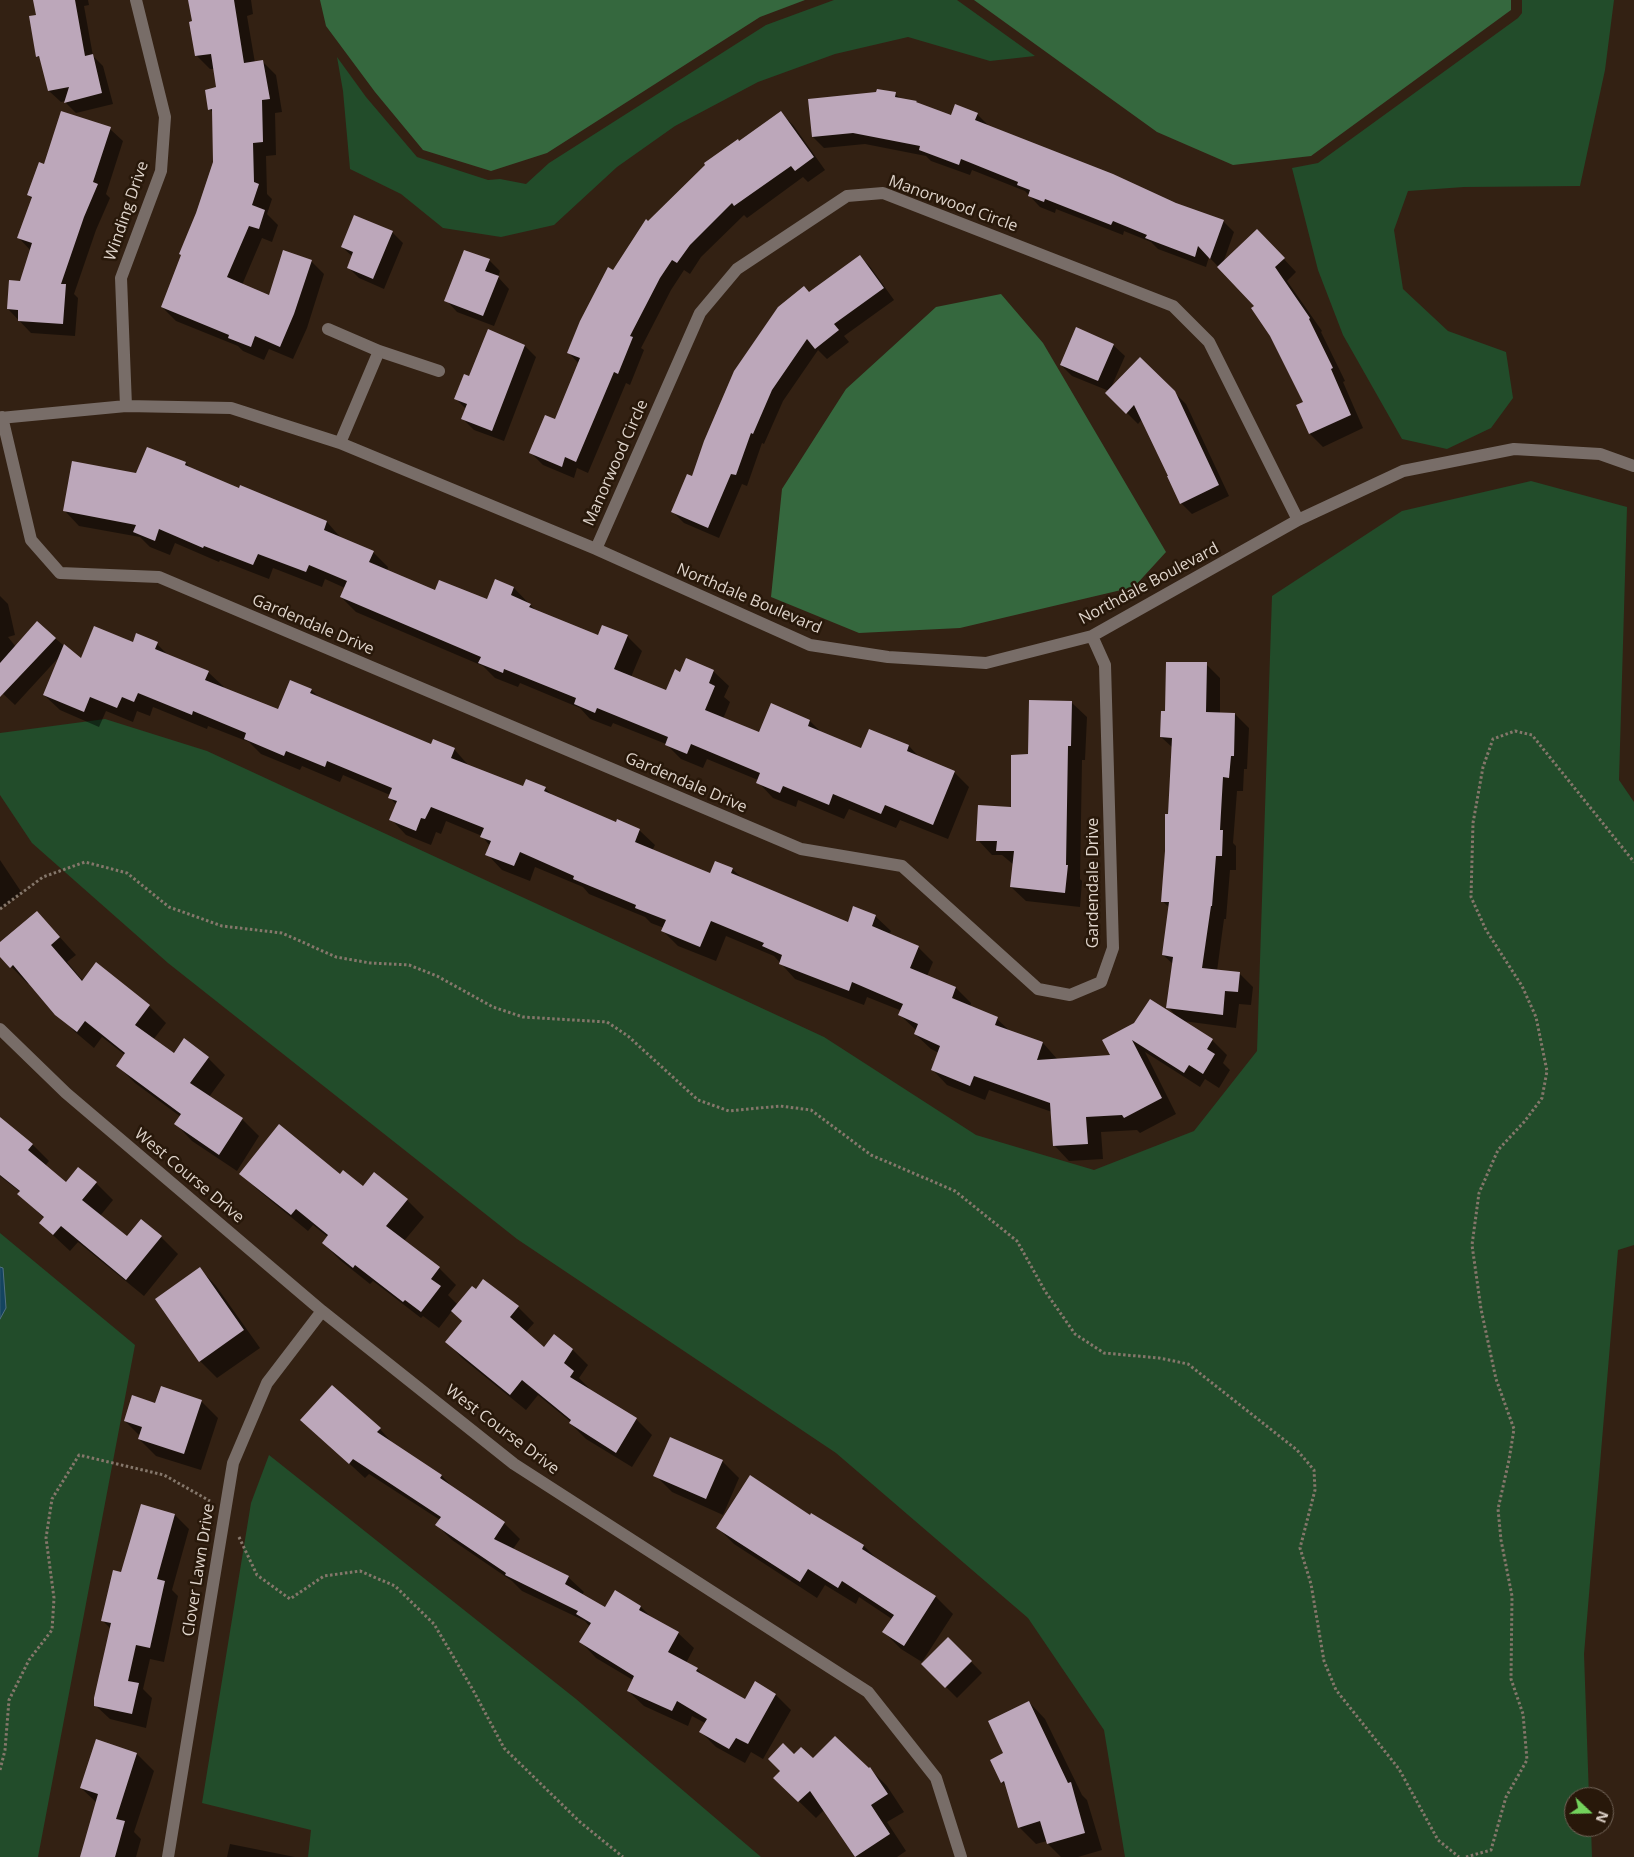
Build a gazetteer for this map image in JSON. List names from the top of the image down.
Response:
{
  "streets": {
    "street": [
      "Manorwood Circle",
      "Winding Drive",
      "Northdale Boulevard",
      "Gardendale Drive",
      "West Course Drive",
      "Clover Lawn Drive"
    ]
  },
  "crossings": [
    ["Manorwood Circle", "Northdale Boulevard"],
    ["Winding Drive", "Northdale Boulevard"],
    ["Northdale Boulevard", "Gardendale Drive"],
    ["West Course Drive", "Clover Lawn Drive"]
  ],
  "north": "right"
}
